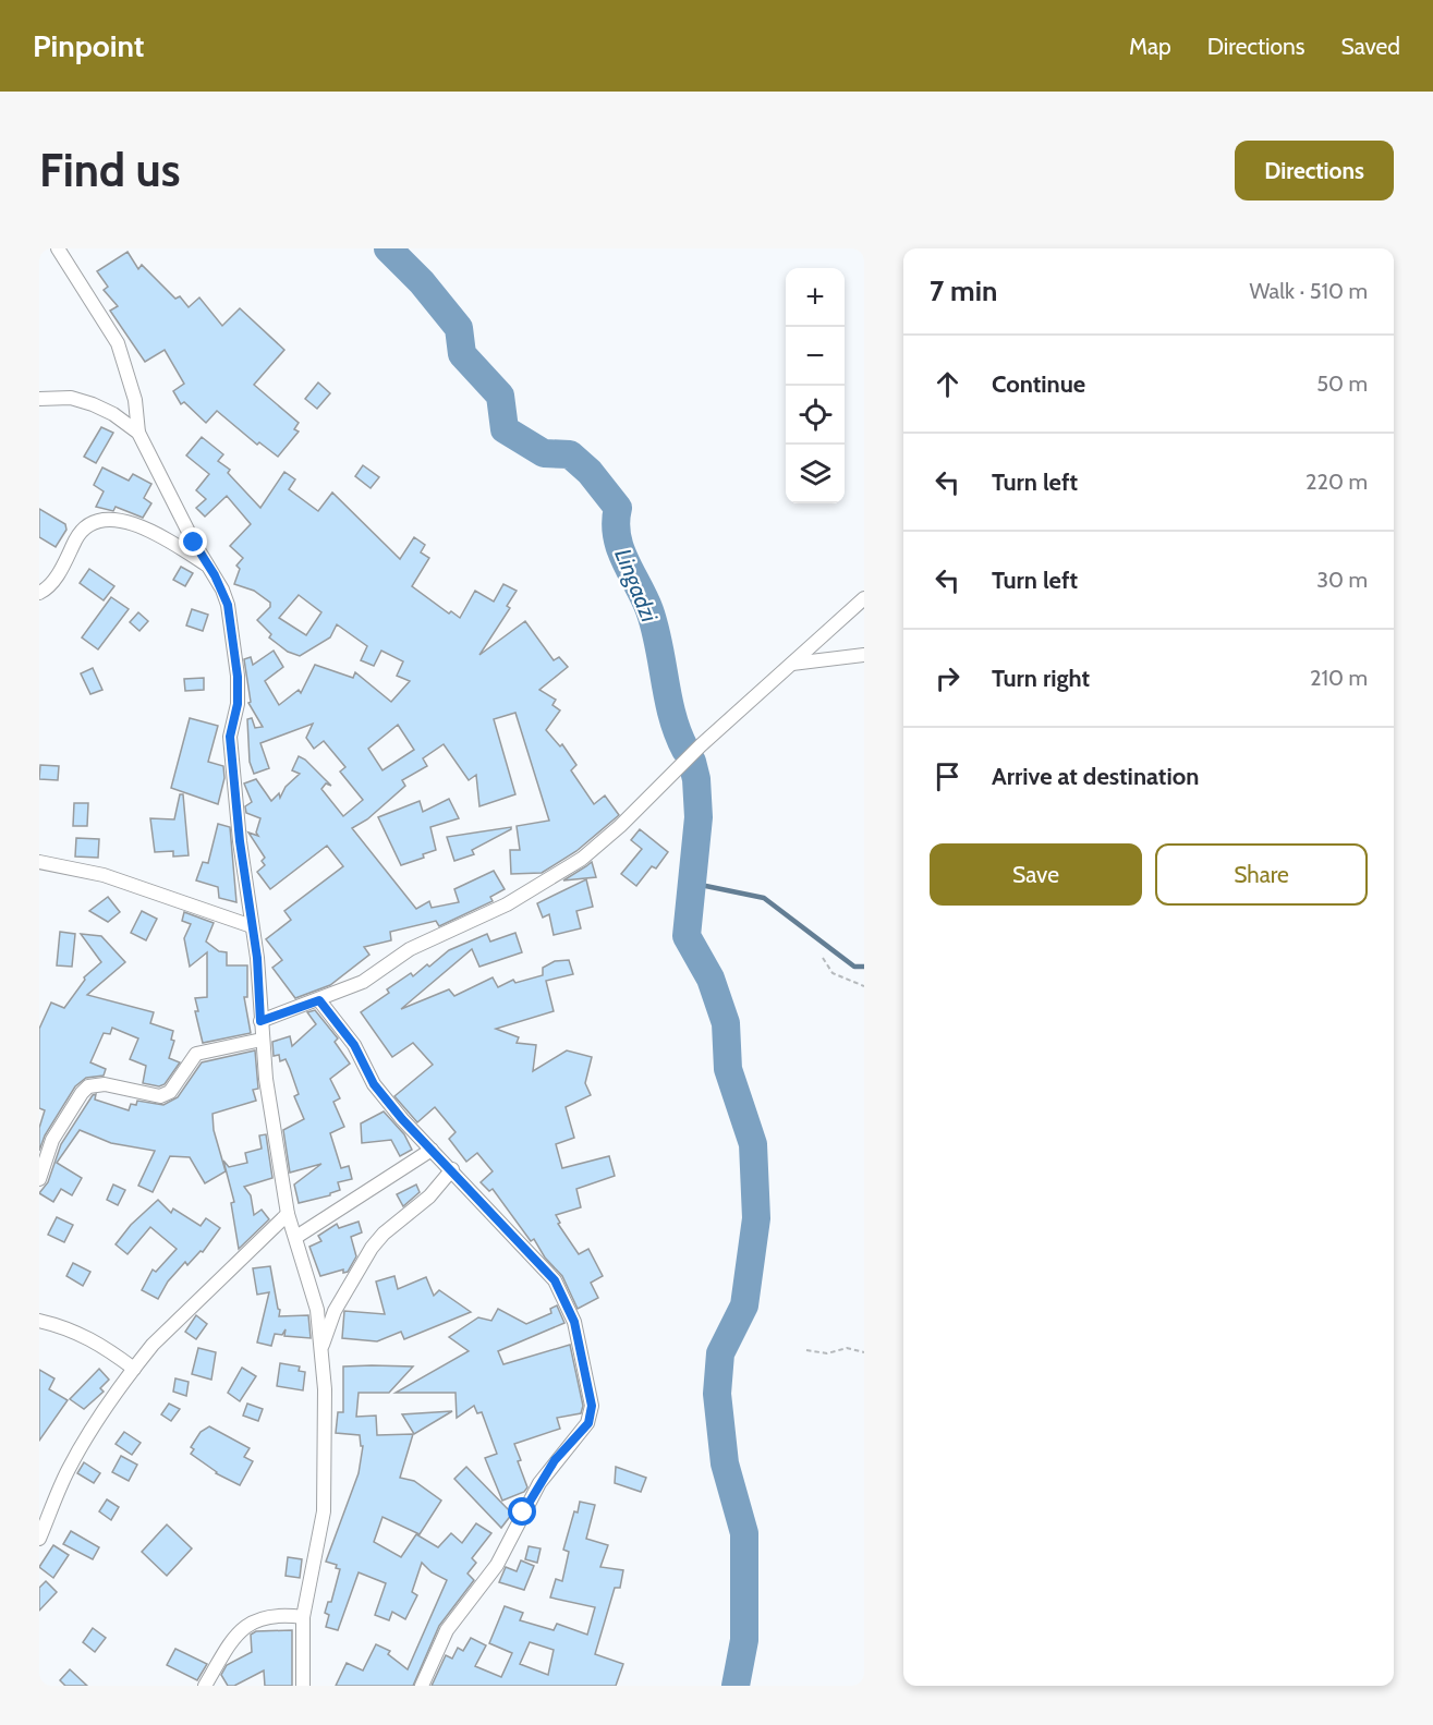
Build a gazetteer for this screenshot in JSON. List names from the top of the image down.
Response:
{
  "water": ["Lingadzi"],
  "page": {
    "header": "Pinpoint",
    "nav": ["Map", "Directions", "Saved"],
    "buttons": [
      "Directions",
      ["Save", "Share"]
    ],
    "title": "Find us",
    "heading": ["7 min", "Walk · 510 m"],
    "map_buttons": ["+", "−"],
    "list": [
      ["Continue", "50 m"],
      ["Turn left", "220 m"],
      ["Turn left", "30 m"],
      ["Turn right", "210 m"],
      "Arrive at destination"
    ]
  }
}
